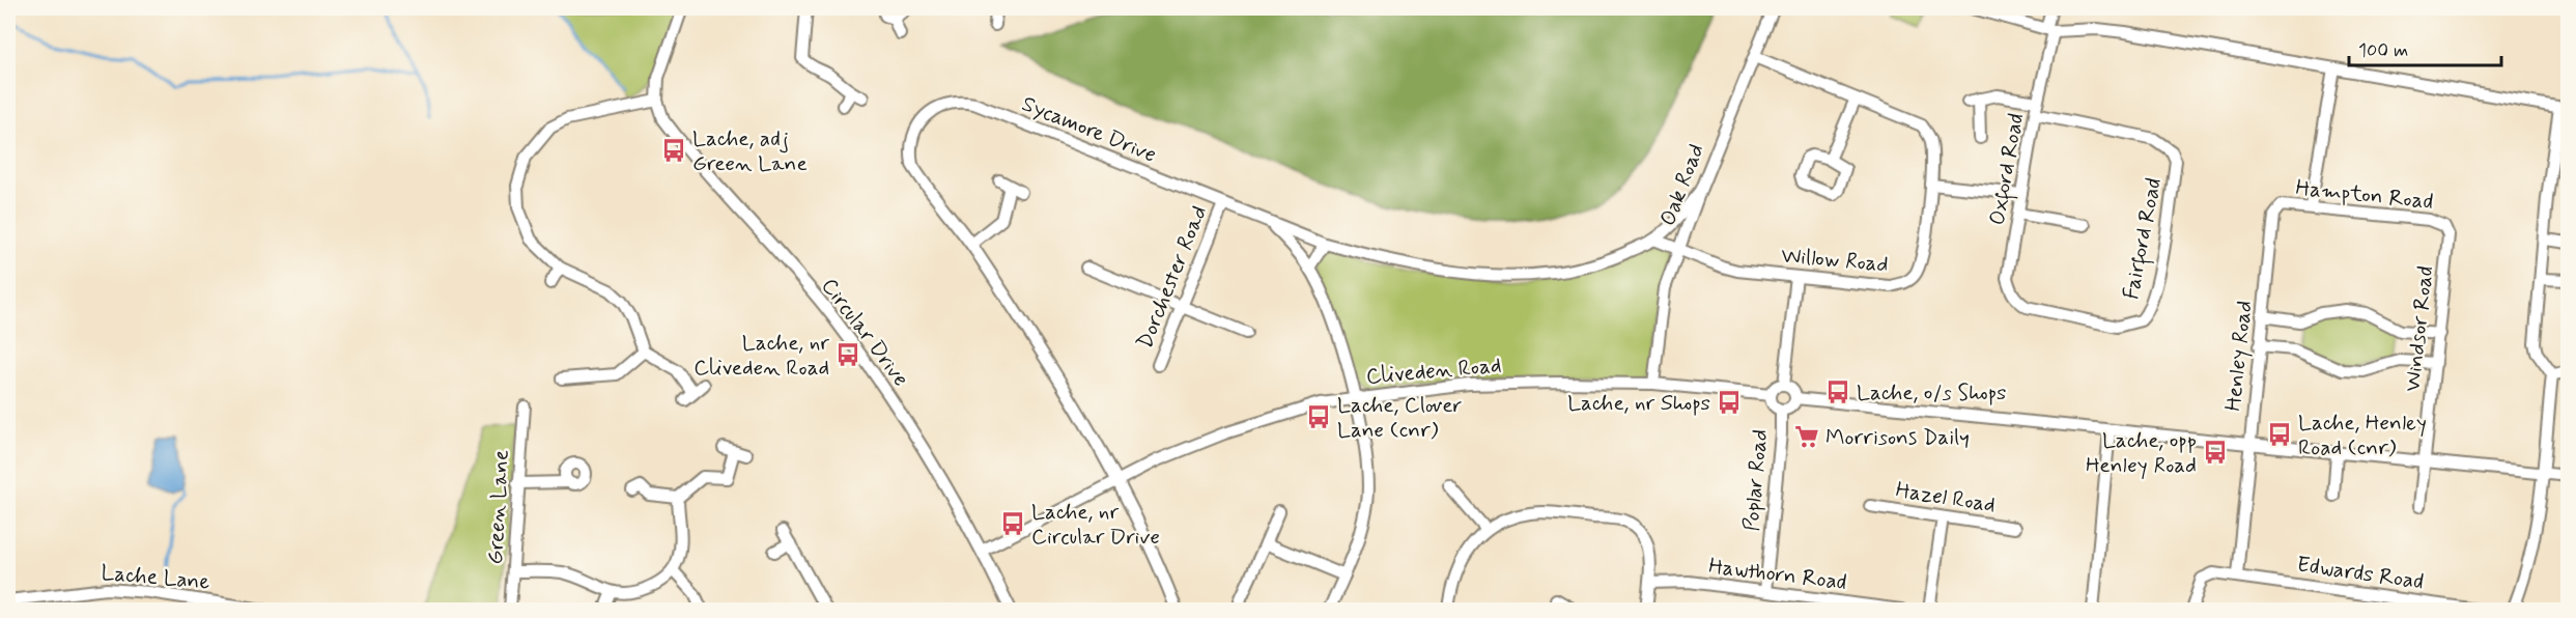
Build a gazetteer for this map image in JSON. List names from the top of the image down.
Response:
{
  "streets": {
    "street": [
      "Sycamore Drive",
      "Oxford Road",
      "Oak Road",
      "Hampton Road",
      "Fairford Road",
      "Willow Road",
      "Dorchester Road",
      "Windsor Road",
      "Circular Drive",
      "Henley Road",
      "Cliveden Road",
      "Poplar Road",
      "Hazel Road",
      "Green Lane",
      "Edwards Road",
      "Hawthorn Road",
      "Lache Lane"
    ]
  },
  "crossings": [
    ["Sycamore Drive", "Oak Road"],
    ["Sycamore Drive", "Dorchester Road"],
    ["Sycamore Drive", "Cliveden Road"],
    ["Oxford Road", "Fairford Road"],
    ["Oak Road", "Willow Road"],
    ["Oak Road", "Cliveden Road"],
    ["Hampton Road", "Windsor Road"],
    ["Hampton Road", "Henley Road"],
    ["Circular Drive", "Cliveden Road"],
    ["Henley Road", "Edwards Road"],
    ["Cliveden Road", "Poplar Road"],
    ["Poplar Road", "Hawthorn Road"]
  ],
  "places": {
    "bus stop": [
      "Lache, adj Green Lane",
      "Lache, nr Cliveden Road",
      "Lache, o/s Shops",
      "Lache, nr Shops",
      "Lache, Clover Lane (cnr)",
      "Lache, Henley Road (cnr)",
      "Lache, opp Henley Road",
      "Lache, nr Circular Drive"
    ],
    "supermarket": ["Morrisons Daily"]
  },
  "scale_bar": "100 m"
}
